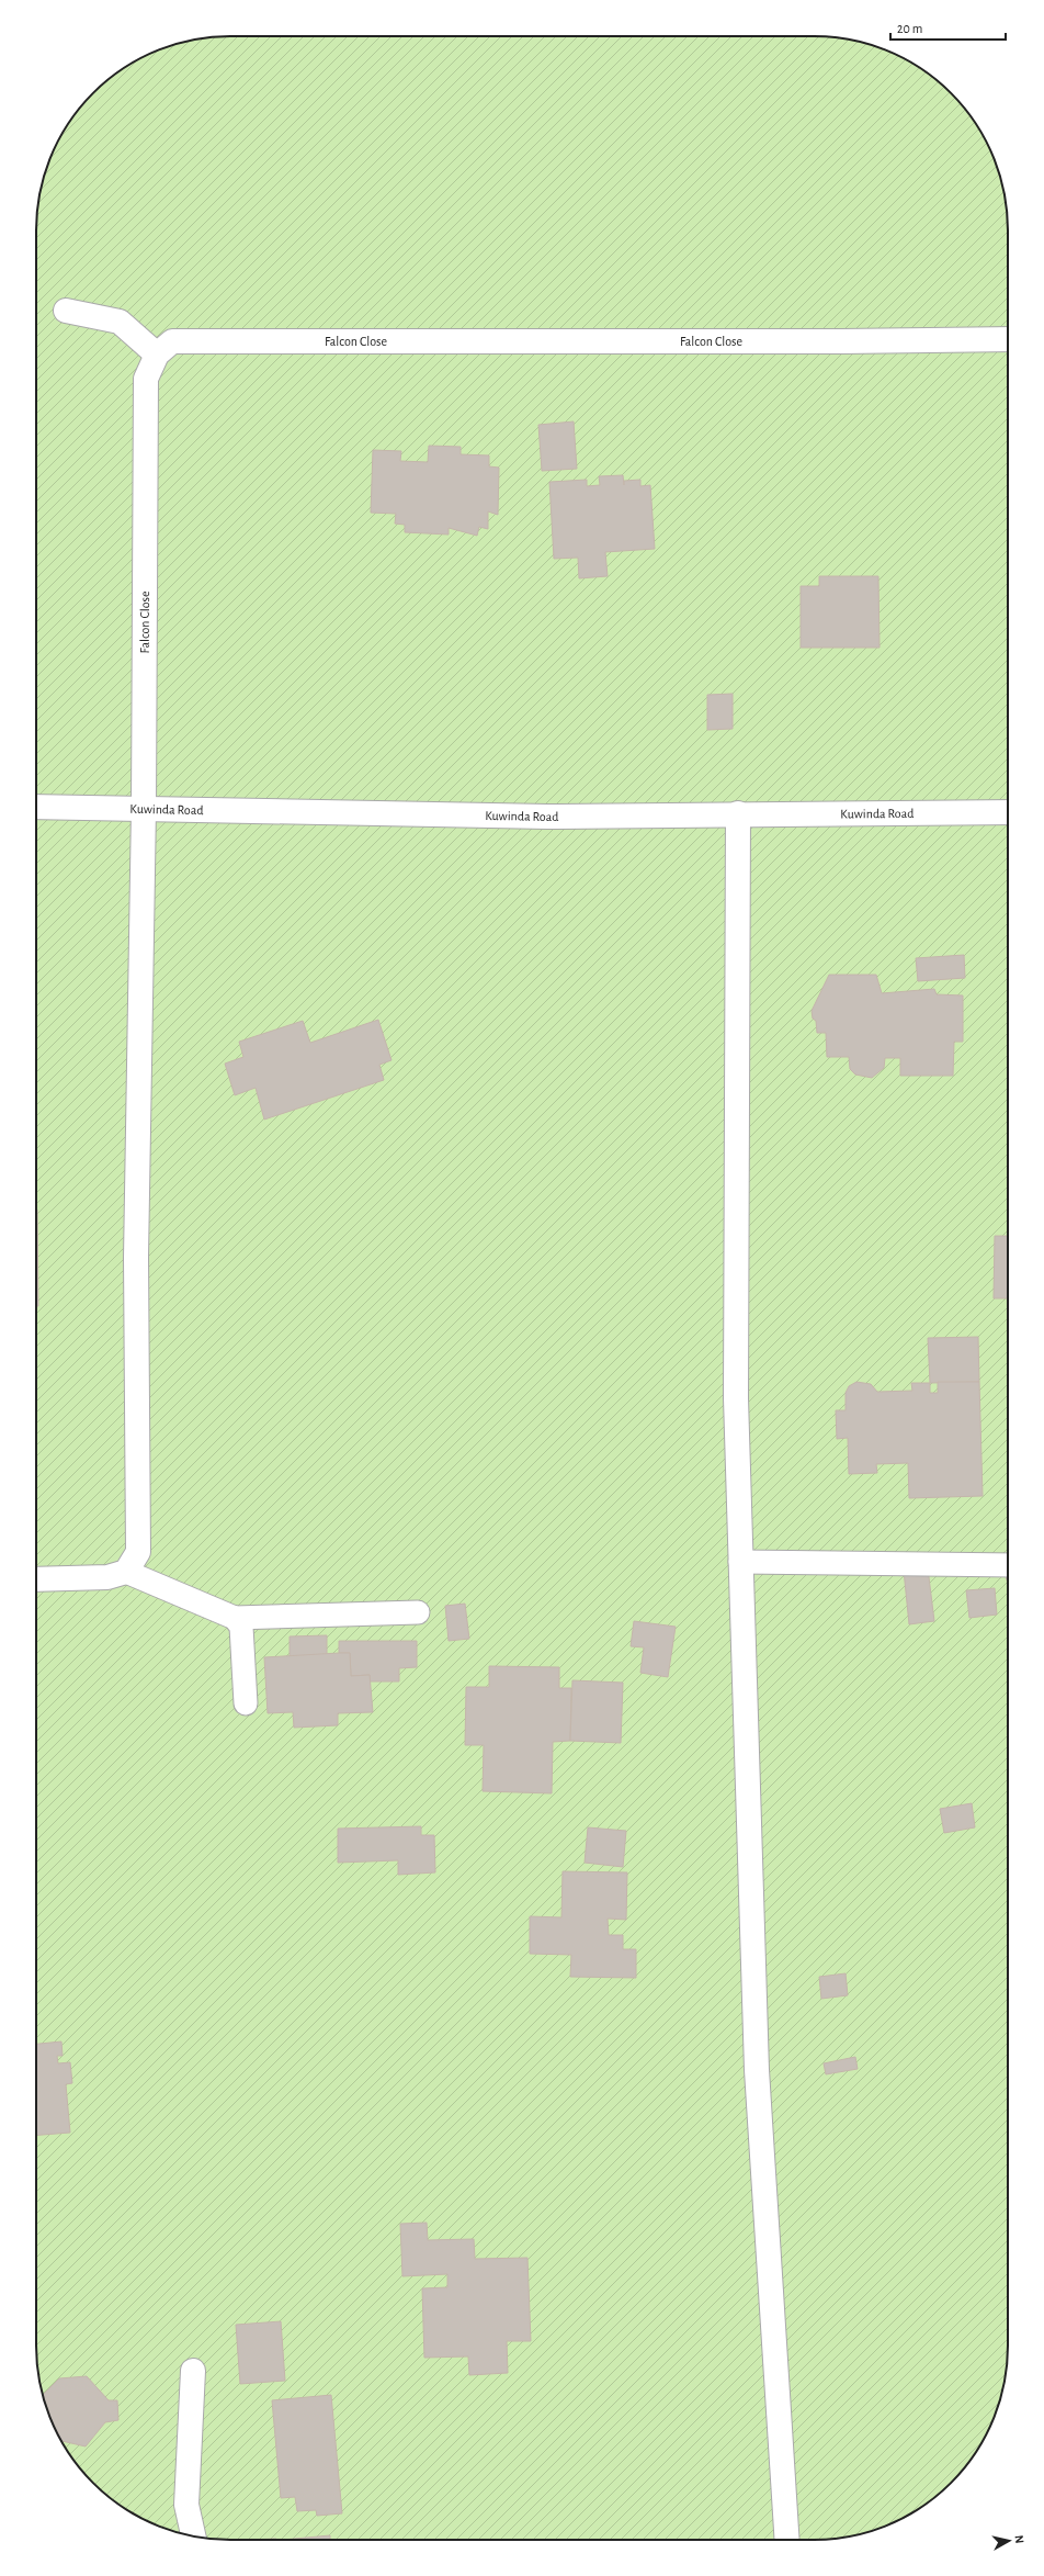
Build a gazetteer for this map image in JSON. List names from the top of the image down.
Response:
{
  "streets": {
    "street": ["Falcon Close", "Kuwinda Road"]
  },
  "crossings": [
    ["Falcon Close", "Kuwinda Road"]
  ],
  "scale_bar": "20 m",
  "north": "right"
}
